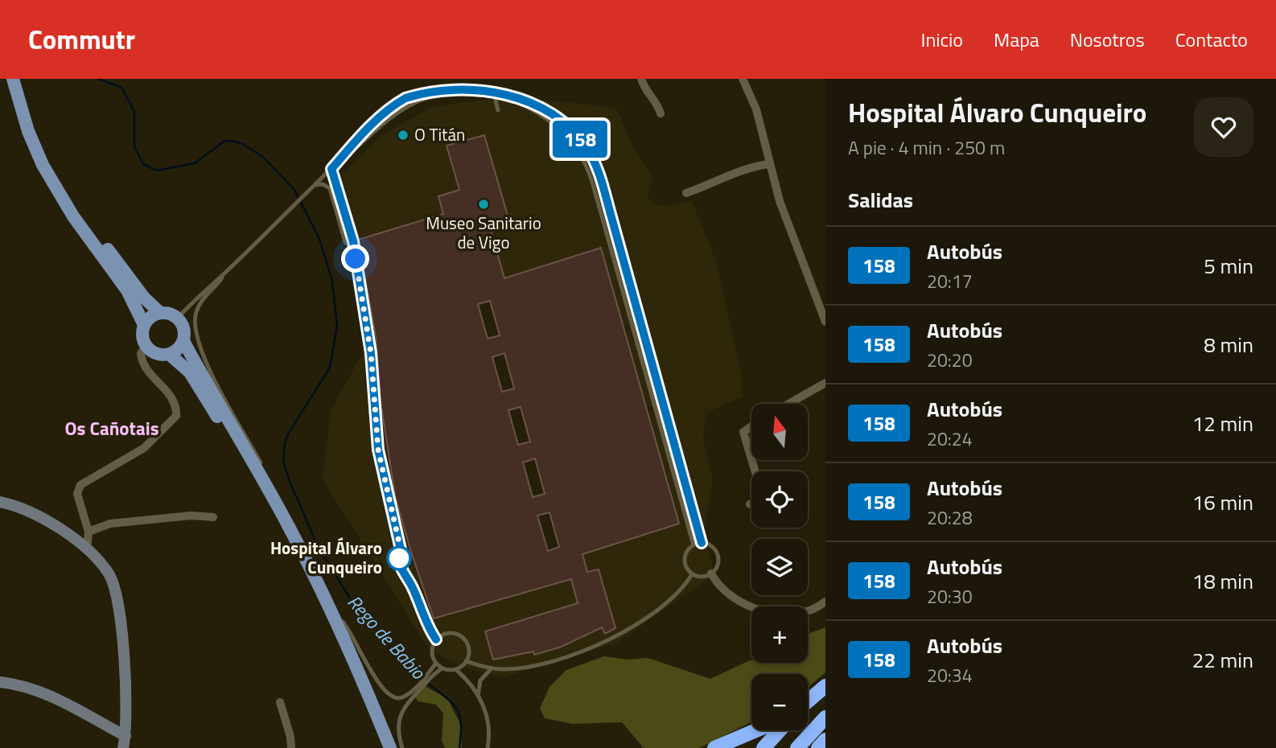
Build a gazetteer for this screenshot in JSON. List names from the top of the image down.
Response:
{
  "districts": ["Os Cañotais"],
  "water": ["Rego de Babio"],
  "places": ["O Titán", "Museo Sanitario de Vigo", "Hospital Álvaro Cunqueiro"],
  "lines": ["bus line 158"],
  "north": "top",
  "page": {
    "header": "Commutr",
    "nav": [
      "Inicio",
      "Mapa",
      "Nosotros",
      "Contacto"
    ],
    "on_map": "158",
    "heading": [
      ["Hospital Álvaro Cunqueiro", "A pie · 4 min · 250 m"],
      "Salidas"
    ],
    "list": [
      {
        "mark": "158",
        "name": "Autobús",
        "note": "20:17",
        "value": "5 min"
      },
      {
        "mark": "158",
        "name": "Autobús",
        "note": "20:20",
        "value": "8 min"
      },
      {
        "mark": "158",
        "name": "Autobús",
        "note": "20:24",
        "value": "12 min"
      },
      {
        "mark": "158",
        "name": "Autobús",
        "note": "20:28",
        "value": "16 min"
      },
      {
        "mark": "158",
        "name": "Autobús",
        "note": "20:30",
        "value": "18 min"
      },
      {
        "mark": "158",
        "name": "Autobús",
        "note": "20:34",
        "value": "22 min"
      }
    ],
    "map_buttons": ["+", "−"]
  }
}
